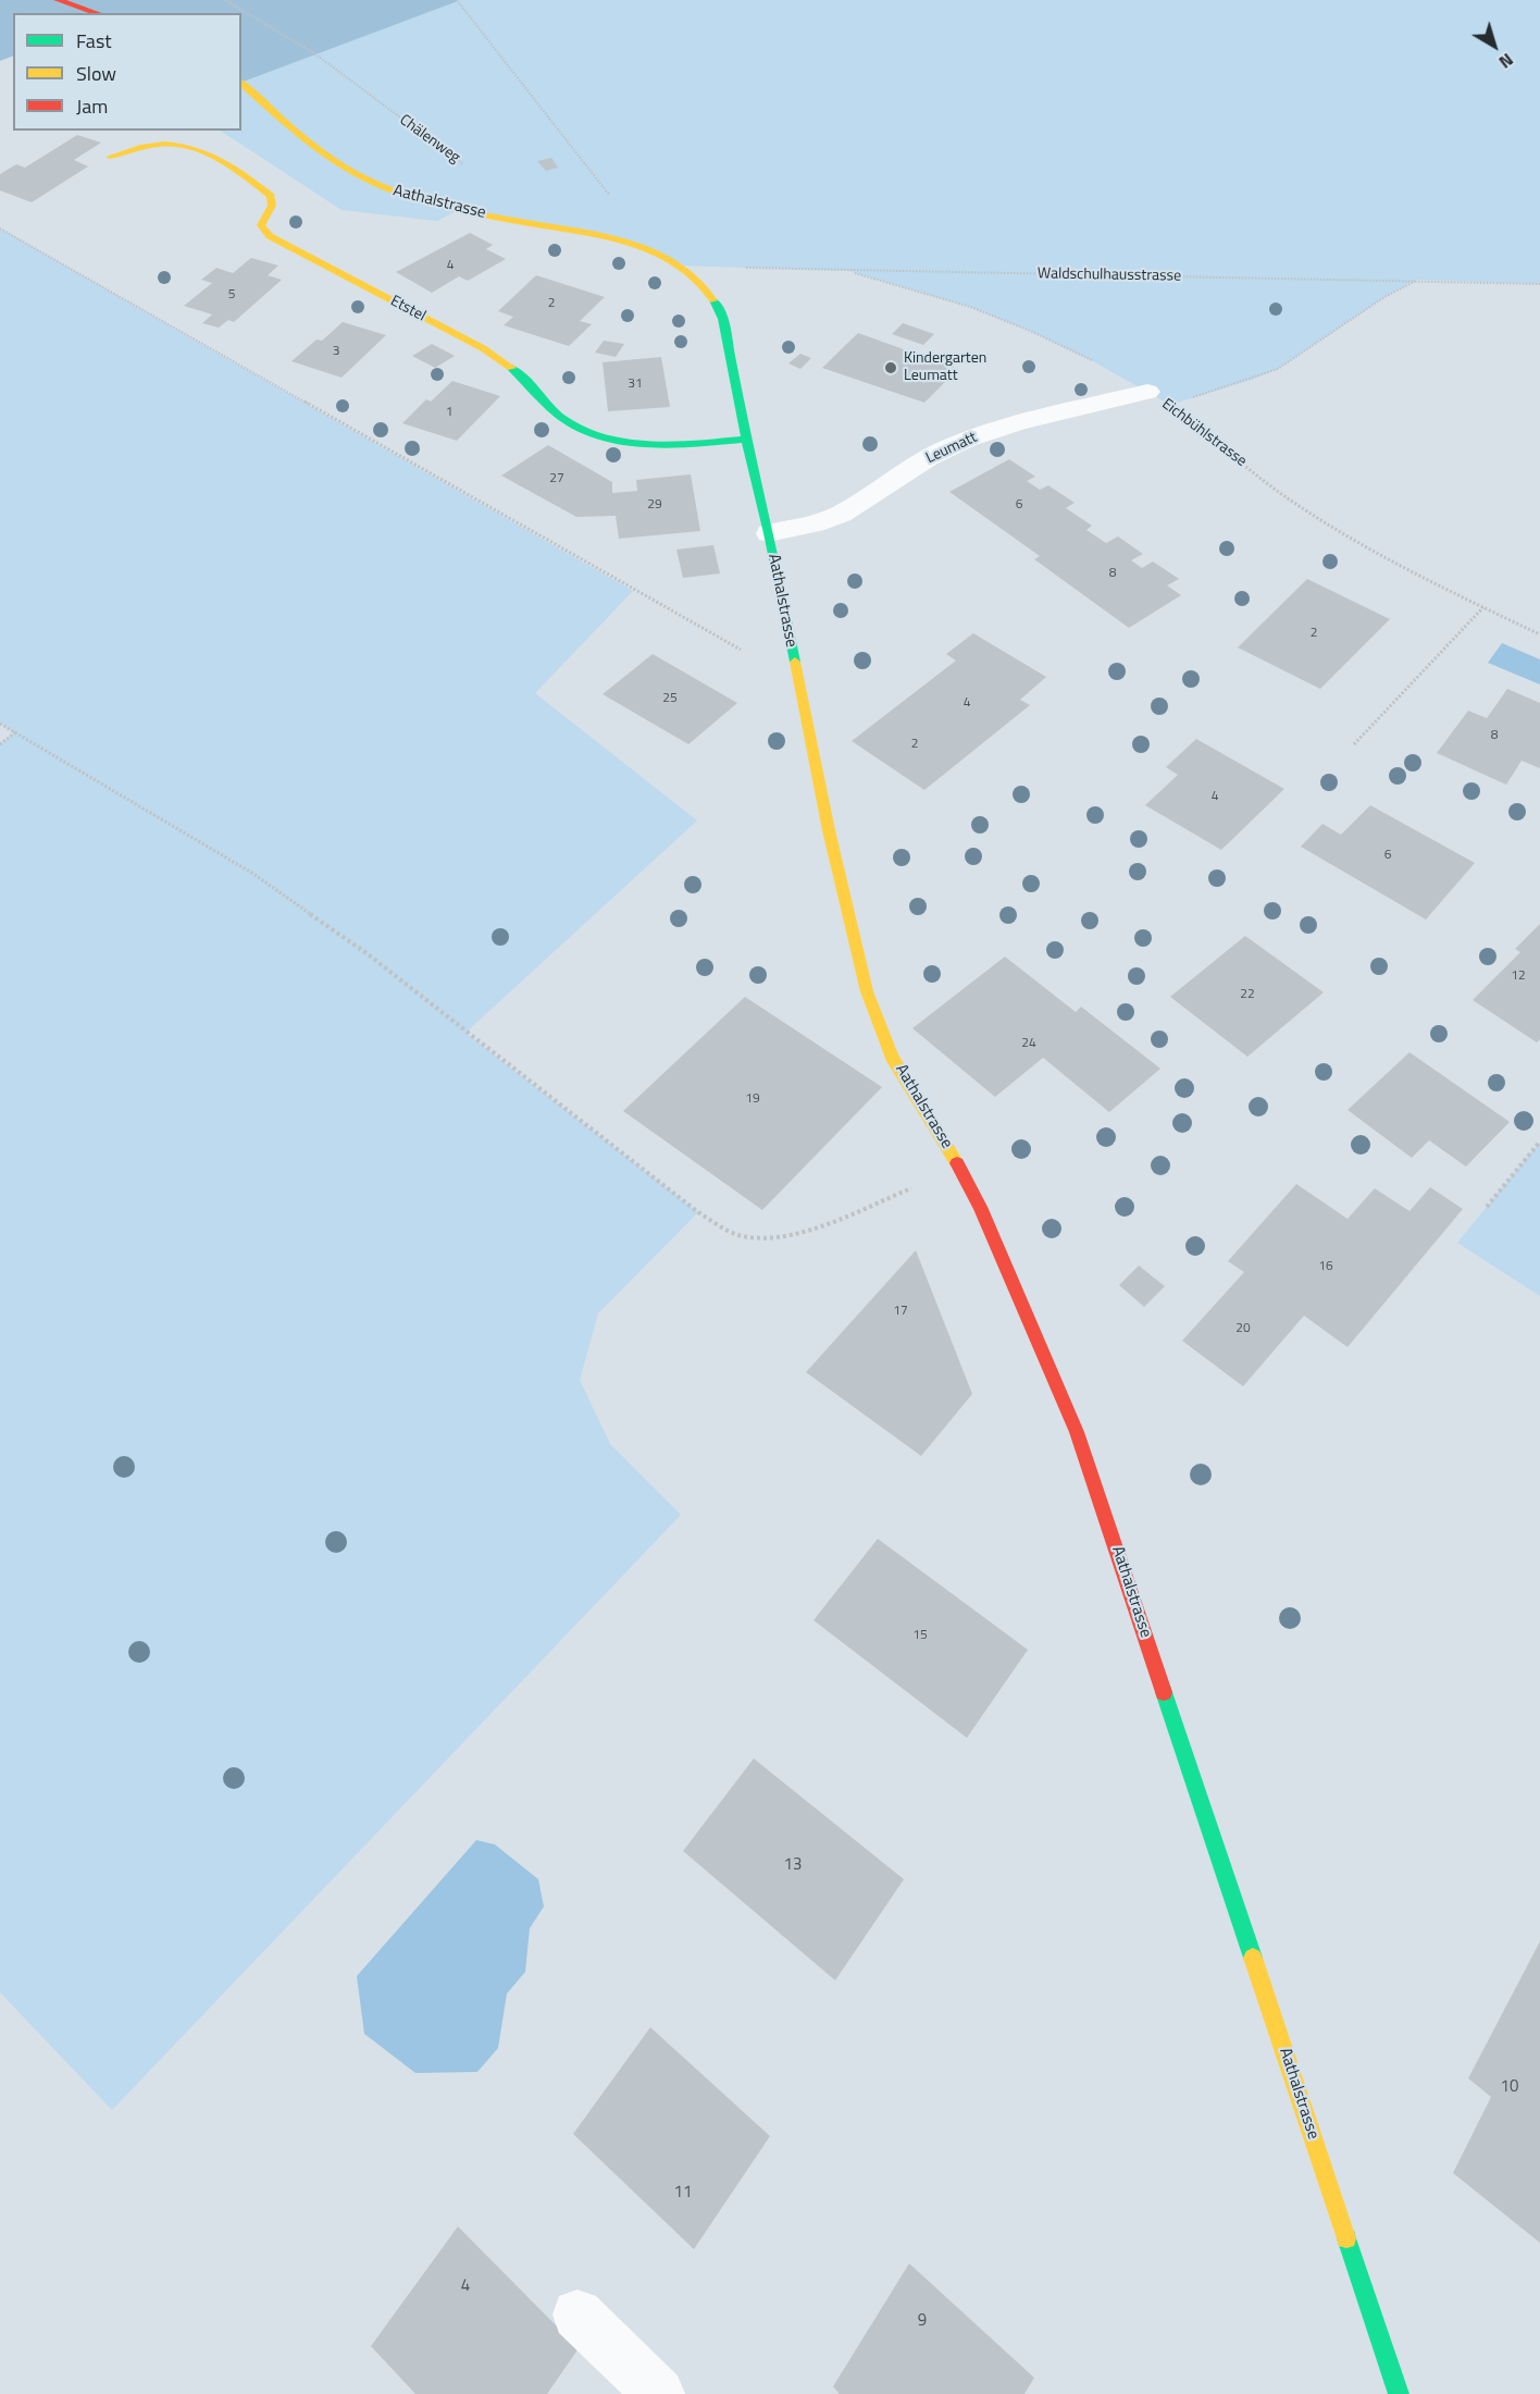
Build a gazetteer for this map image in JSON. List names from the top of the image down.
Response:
{
  "streets": {
    "street": ["Aathalstrasse", "Etstel"],
    "lane": ["Leumatt"],
    "path": ["Chälenweg", "Waldschulhausstrasse", "Eichbühlstrasse"]
  },
  "crossings": [
    ["Aathalstrasse", "Waldschulhausstrasse"],
    ["Aathalstrasse", "Etstel"],
    ["Aathalstrasse", "Leumatt"],
    ["Waldschulhausstrasse", "Eichbühlstrasse"],
    ["Eichbühlstrasse", "Leumatt"]
  ],
  "places": ["Kindergarten Leumatt"],
  "house_numbers": [
    "4",
    "5",
    "2",
    "3",
    "31",
    "1",
    "27",
    "29",
    "6",
    "8",
    "2",
    "25",
    "4",
    "8",
    "2",
    "4",
    "6",
    "12",
    "22",
    "24",
    "19",
    "16",
    "17",
    "20",
    "15",
    "13",
    "10",
    "11",
    "4",
    "9"
  ],
  "legend": ["Fast", "Slow", "Jam"],
  "north": "bottom right"
}
